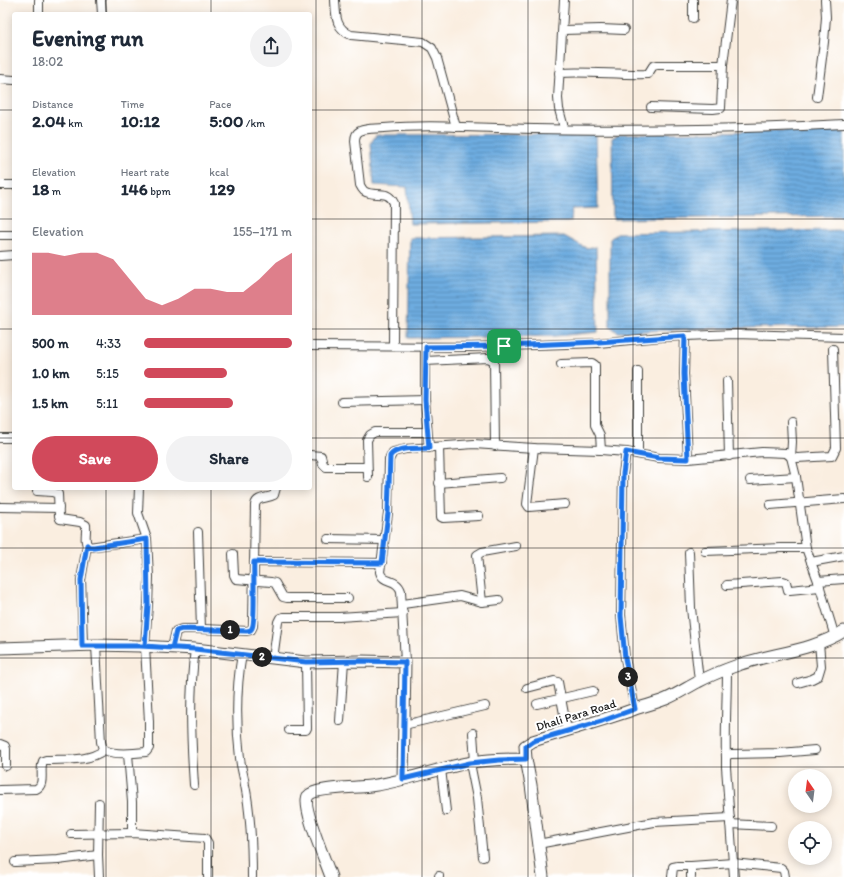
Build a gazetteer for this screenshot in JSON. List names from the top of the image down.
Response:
{
  "streets": {
    "street": ["Dhali Para Road"]
  },
  "north": "top",
  "page": {
    "heading": ["Evening run", "18:02"],
    "stats": [
      ["Distance", "2.04 km"],
      ["Time", "10:12"],
      ["Pace", "5:00 /km"],
      ["Elevation", "18 m"],
      ["Heart rate", "146 bpm"],
      ["kcal", "129"]
    ],
    "chart": ["Elevation", "155–171 m"],
    "list": [
      {
        "name": "500 m",
        "note": "4:33"
      },
      {
        "name": "1.0 km",
        "note": "5:15"
      },
      {
        "name": "1.5 km",
        "note": "5:11"
      }
    ],
    "buttons": ["Save", "Share"],
    "pins": ["1", "2", "3"]
  }
}
